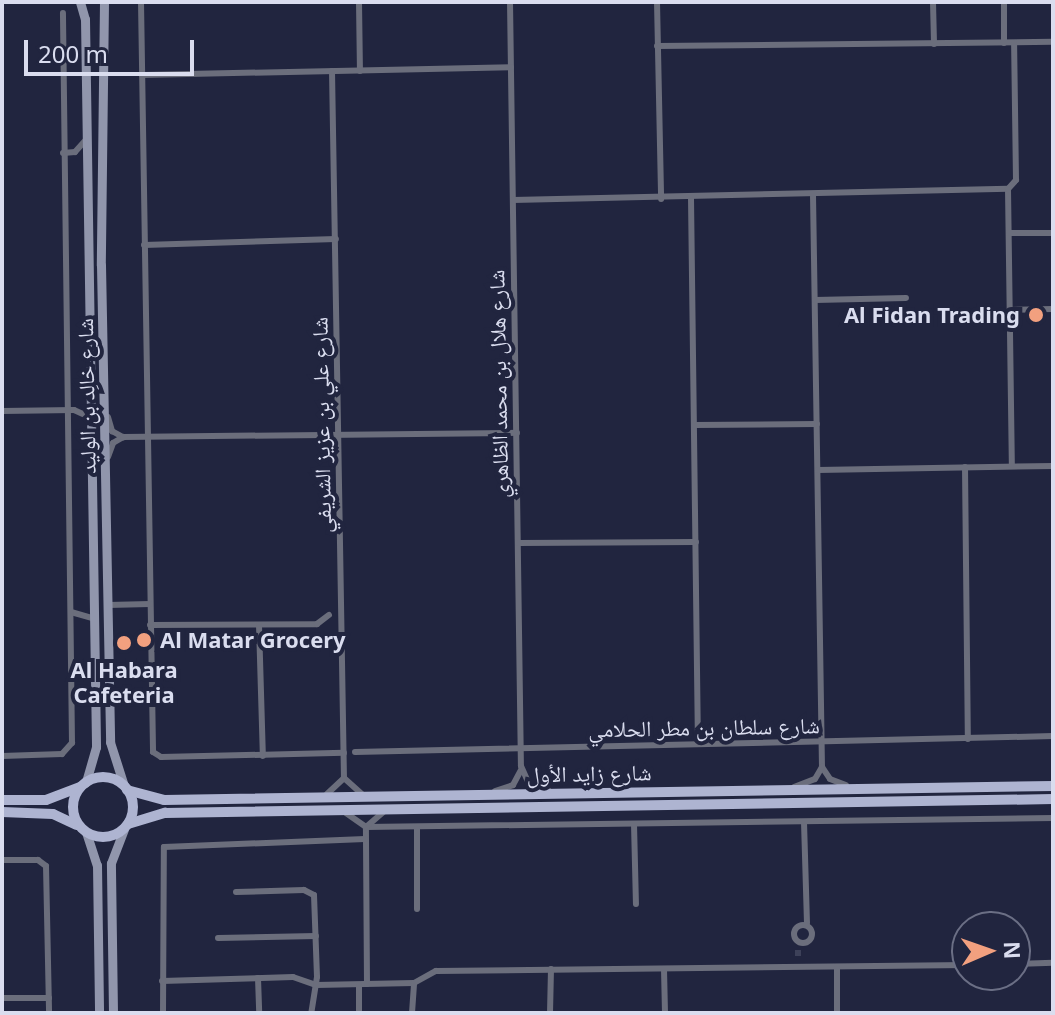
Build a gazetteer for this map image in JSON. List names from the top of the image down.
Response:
{
  "streets": {
    "main road": ["شارع زايد الأول"],
    "street": [
      "شارع هلال بن محمد الظاهري",
      "شارع خالِد بن الوليد",
      "شارع علي بن عزيز الشريفي",
      "شارع سلطان بن مطر الحلامي"
    ]
  },
  "crossings": [
    ["شارع هلال بن محمد الظاهري", "شارع سلطان بن مطر الحلامي"],
    ["شارع خالِد بن الوليد", "شارع زايد الأول"]
  ],
  "places": ["Al Fidan Trading", "Al Matar Grocery", "Al Habara Cafeteria"],
  "scale_bar": "200 m",
  "north": "right"
}
